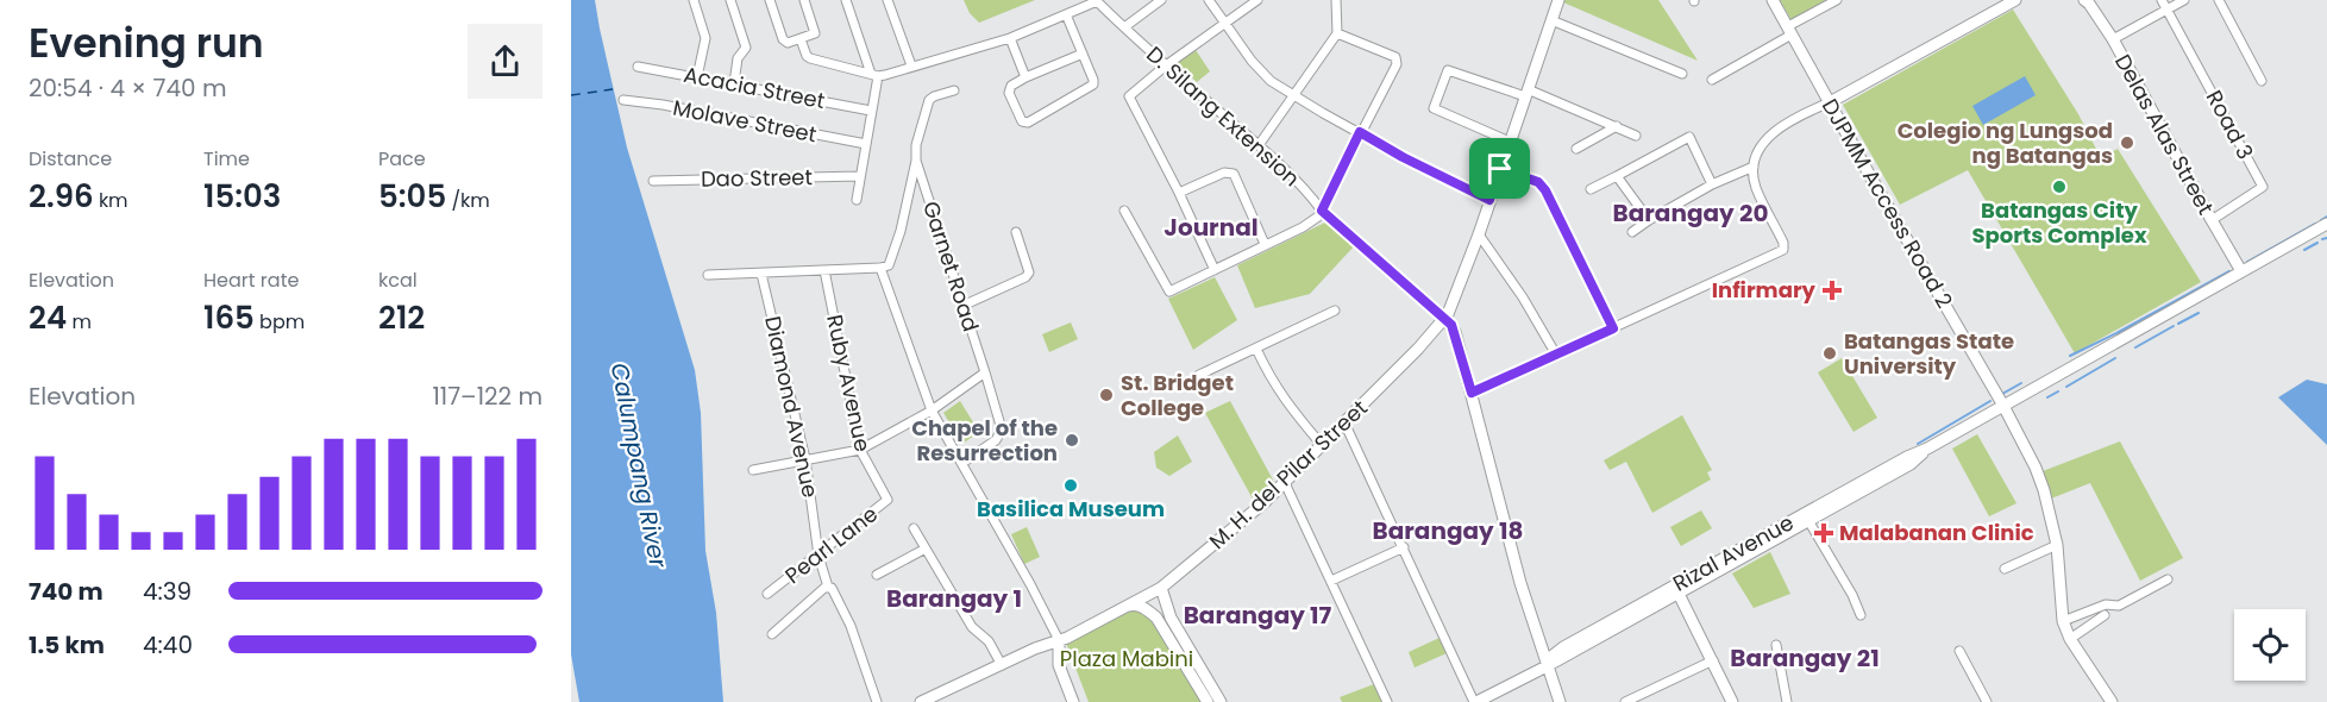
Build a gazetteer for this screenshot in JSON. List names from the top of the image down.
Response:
{
  "streets": {
    "street": [
      "Acacia Street",
      "D. Silang Extension",
      "Molave Street",
      "Road 3",
      "Delas Alas Street",
      "Dao Street",
      "DJPMM Access Road 2",
      "Garnet Road",
      "Ruby Avenue",
      "Diamond Avenue",
      "M. H. del Pilar Street",
      "Pearl Lane",
      "Rizal Avenue"
    ]
  },
  "crossings": [
    ["D. Silang Extension", "M. H. del Pilar Street"],
    ["Road 3", "Delas Alas Street"],
    ["Delas Alas Street", "Rizal Avenue"],
    ["DJPMM Access Road 2", "Rizal Avenue"],
    ["Ruby Avenue", "Pearl Lane"],
    ["Diamond Avenue", "Pearl Lane"]
  ],
  "districts": [
    "Barangay 20",
    "Journal",
    "Barangay 18",
    "Barangay 1",
    "Barangay 17",
    "Barangay 21"
  ],
  "water": ["Calumpang River"],
  "parks": ["Plaza Mabini"],
  "places": {
    "other": [
      "Colegio ng Lungsod ng Batangas",
      "Batangas City Sports Complex",
      "Batangas State University",
      "St. Bridget College",
      "Chapel of the Resurrection",
      "Basilica Museum"
    ],
    "health": ["Infirmary", "Malabanan Clinic"]
  },
  "page": {
    "heading": ["Evening run", "20:54 · 4 × 740 m"],
    "stats": [
      ["Distance", "2.96 km"],
      ["Time", "15:03"],
      ["Pace", "5:05 /km"],
      ["Elevation", "24 m"],
      ["Heart rate", "165 bpm"],
      ["kcal", "212"]
    ],
    "chart": ["Elevation", "117–122 m"],
    "list": [
      {
        "name": "740 m",
        "note": "4:39"
      },
      {
        "name": "1.5 km",
        "note": "4:40"
      }
    ]
  }
}
